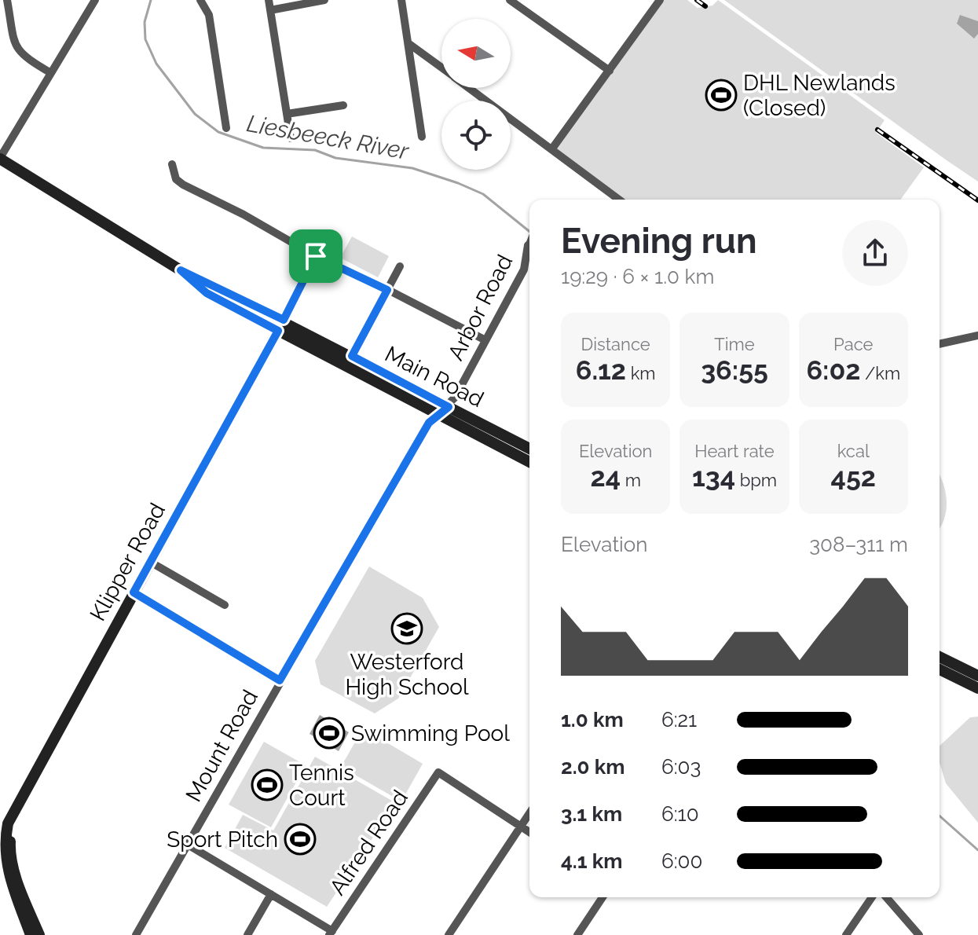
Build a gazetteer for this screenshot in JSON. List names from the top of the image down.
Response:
{
  "streets": {
    "main road": ["Main Road", "Klipper Road"],
    "street": ["Arbor Road", "Mount Road", "Alfred Road"]
  },
  "crossings": [
    ["Arbor Road", "Main Road"],
    ["Arbor Road", "Mount Road"],
    ["Main Road", "Klipper Road"],
    ["Main Road", "Mount Road"]
  ],
  "water": ["Liesbeeck River"],
  "places": {
    "sports": [
      "DHL Newlands (Closed)",
      "Swimming Pool",
      "Tennis Court",
      "Sport Pitch"
    ],
    "school or university": ["Westerford High School"]
  },
  "north": "left",
  "page": {
    "heading": ["Evening run", "19:29 · 6 × 1.0 km"],
    "stats": [
      ["Distance", "6.12 km"],
      ["Time", "36:55"],
      ["Pace", "6:02 /km"],
      ["Elevation", "24 m"],
      ["Heart rate", "134 bpm"],
      ["kcal", "452"]
    ],
    "chart": ["Elevation", "308–311 m"],
    "list": [
      {
        "name": "1.0 km",
        "note": "6:21"
      },
      {
        "name": "2.0 km",
        "note": "6:03"
      },
      {
        "name": "3.1 km",
        "note": "6:10"
      },
      {
        "name": "4.1 km",
        "note": "6:00"
      }
    ]
  }
}
